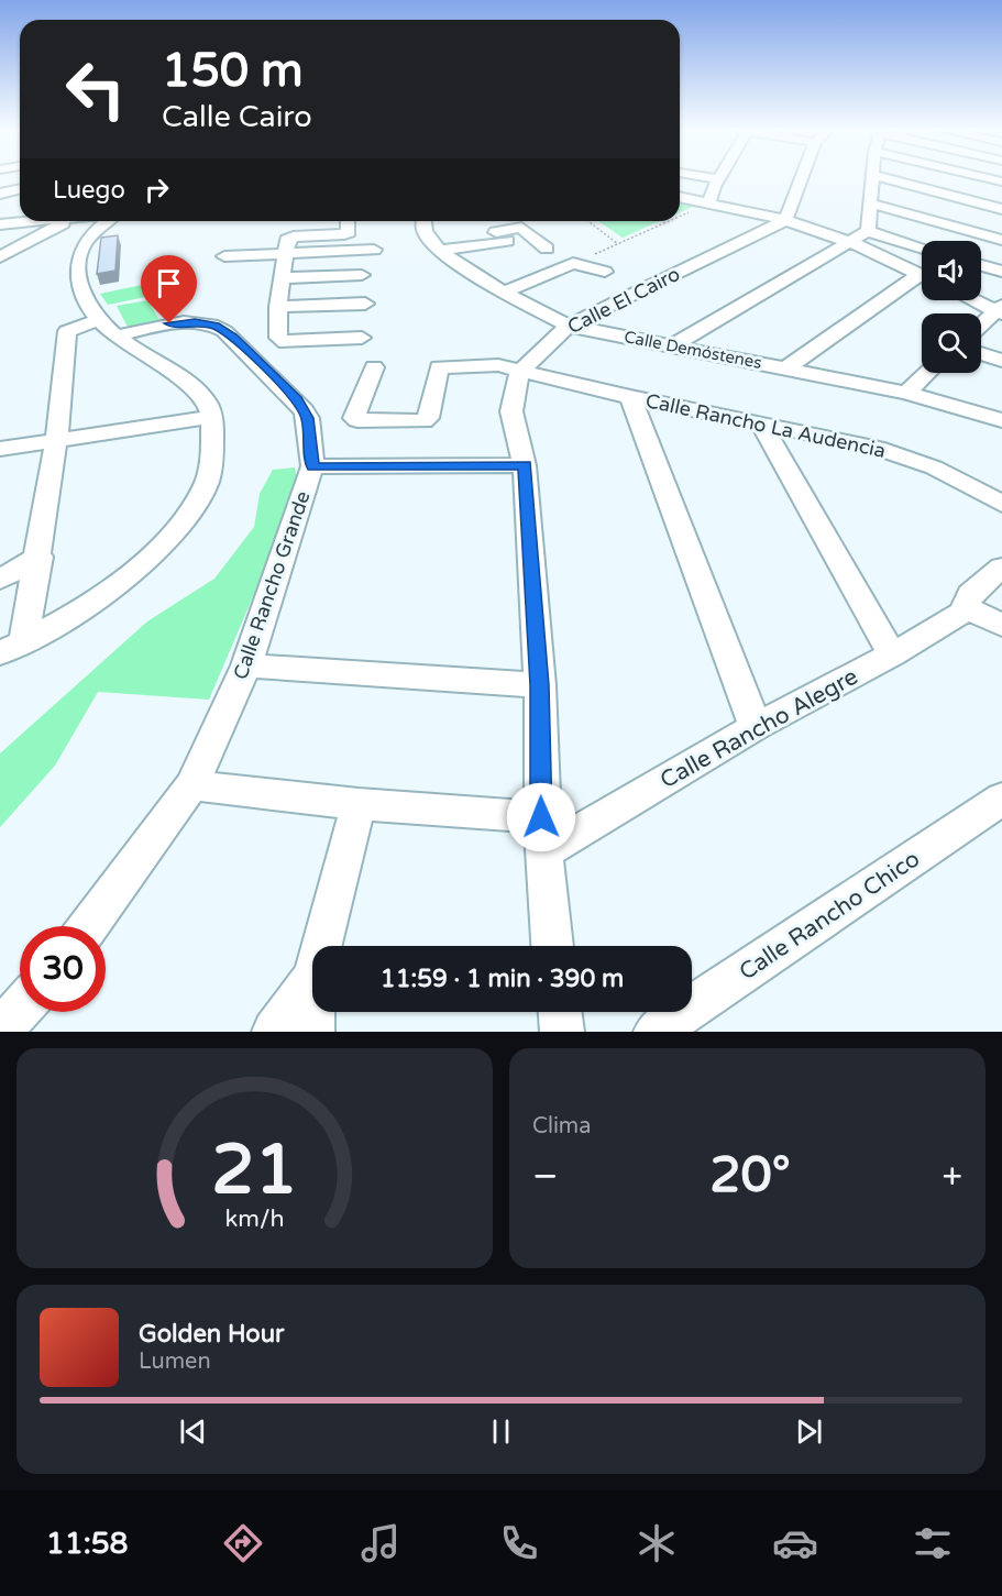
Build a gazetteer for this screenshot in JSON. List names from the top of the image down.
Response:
{
  "streets": {
    "street": [
      "Calle El Cairo",
      "Calle Demóstenes",
      "Calle Rancho La Audencia",
      "Calle Rancho Grande",
      "Calle Rancho Alegre",
      "Calle Rancho Chico"
    ]
  },
  "crossings": [
    ["Calle El Cairo", "Calle Demóstenes"],
    ["Calle El Cairo", "Calle Rancho La Audencia"]
  ],
  "page": {
    "turn": ["150 m", "Calle Cairo"],
    "then": "Luego",
    "limit": "30",
    "trip": "11:59 · 1 min · 390 m",
    "tile": "Clima",
    "heat": ["−", "20°", "+"],
    "song": ["Golden Hour", "Lumen"],
    "tabs": "11:58",
    "gauge": ["21", "km/h"]
  }
}
